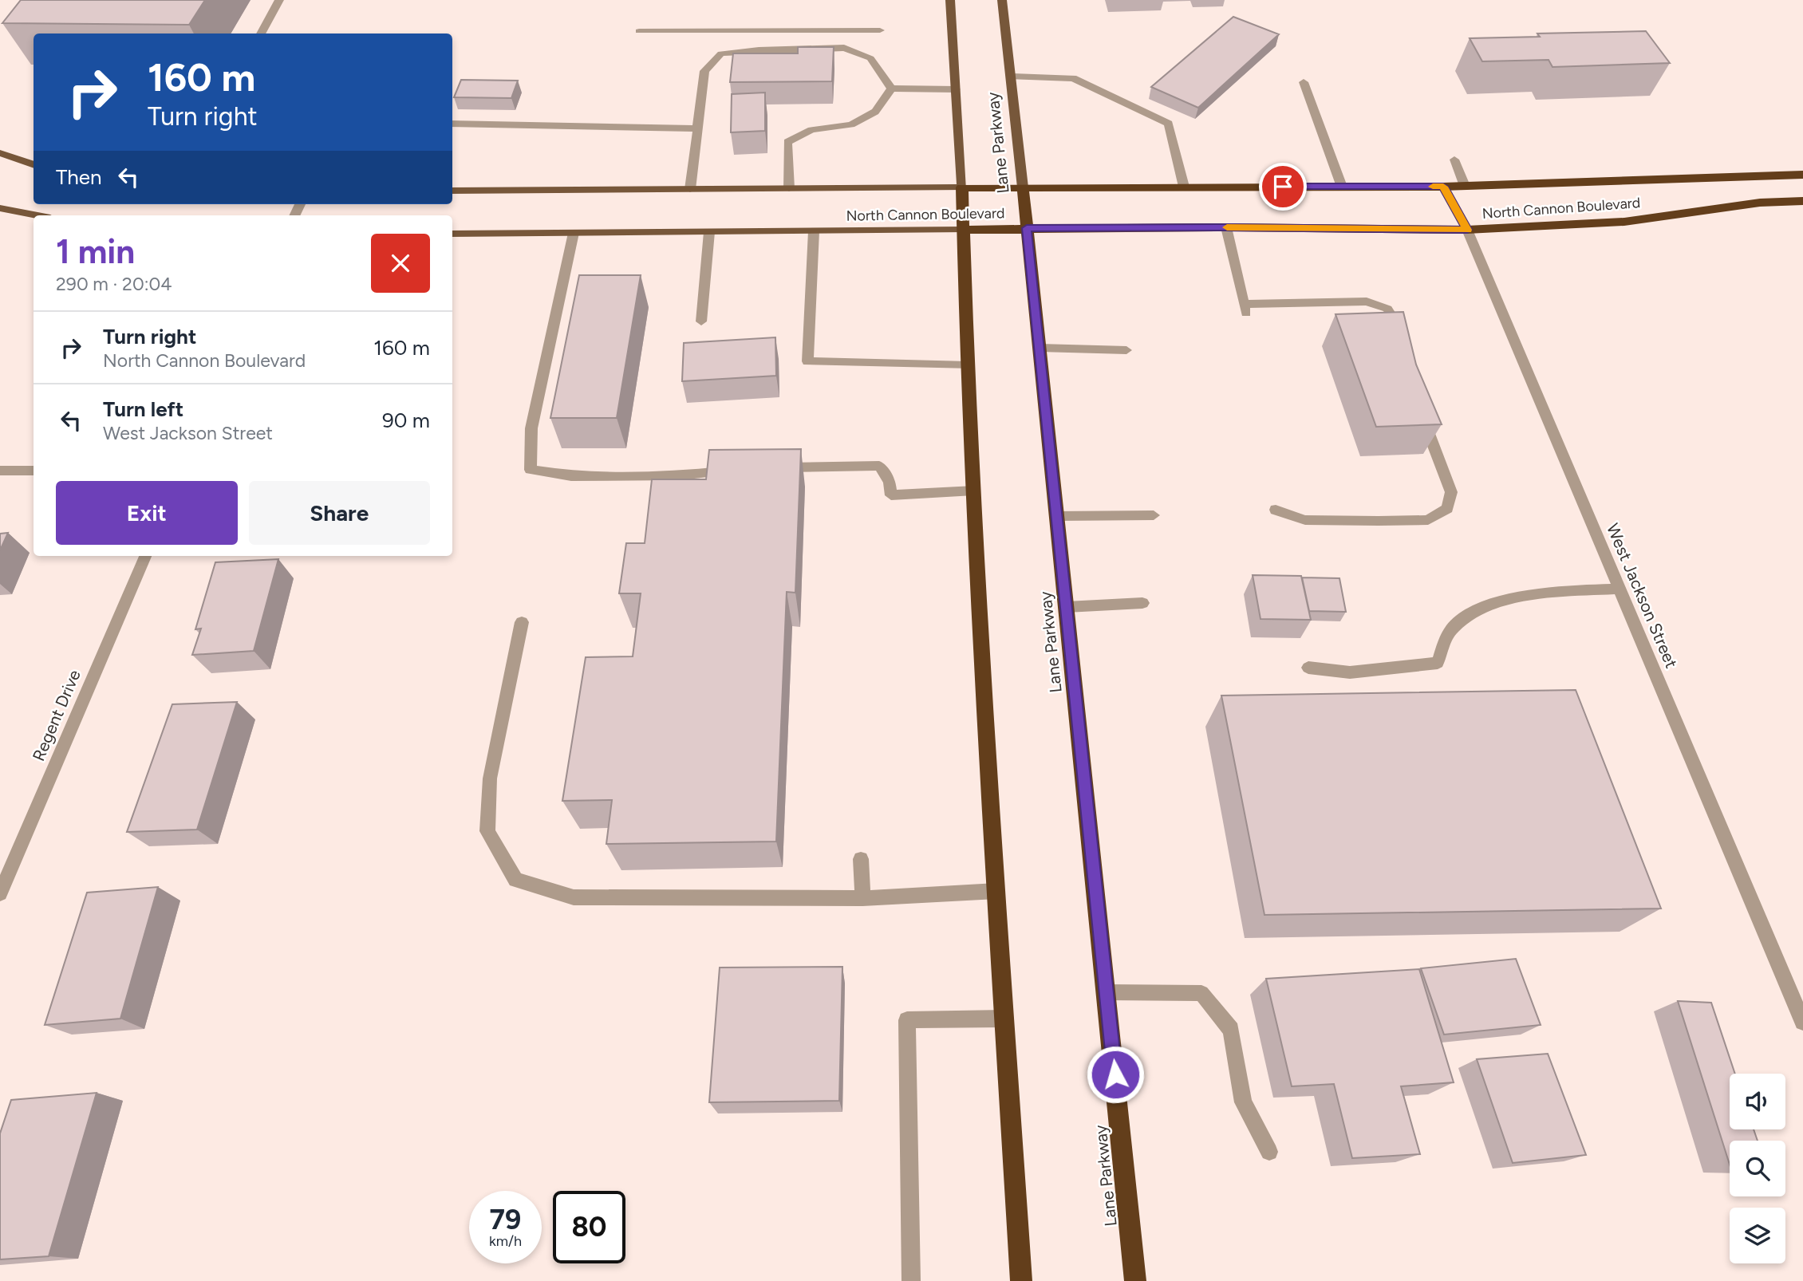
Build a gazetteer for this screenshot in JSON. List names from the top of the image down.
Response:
{
  "streets": {
    "highway": ["Lane Parkway", "North Cannon Boulevard"],
    "street": ["West Jackson Street", "Regent Drive"]
  },
  "crossings": [
    ["Lane Parkway", "North Cannon Boulevard"],
    ["North Cannon Boulevard", "West Jackson Street"]
  ],
  "page": {
    "turn": ["160 m", "Turn right"],
    "then": "Then",
    "heading": ["1 min", "290 m · 20:04"],
    "list": [
      {
        "name": "Turn right",
        "note": "North Cannon Boulevard",
        "value": "160 m"
      },
      {
        "name": "Turn left",
        "note": "West Jackson Street",
        "value": "90 m"
      }
    ],
    "buttons": ["Exit", "Share"],
    "speed": "79 km/h",
    "limit": "80"
  }
}
